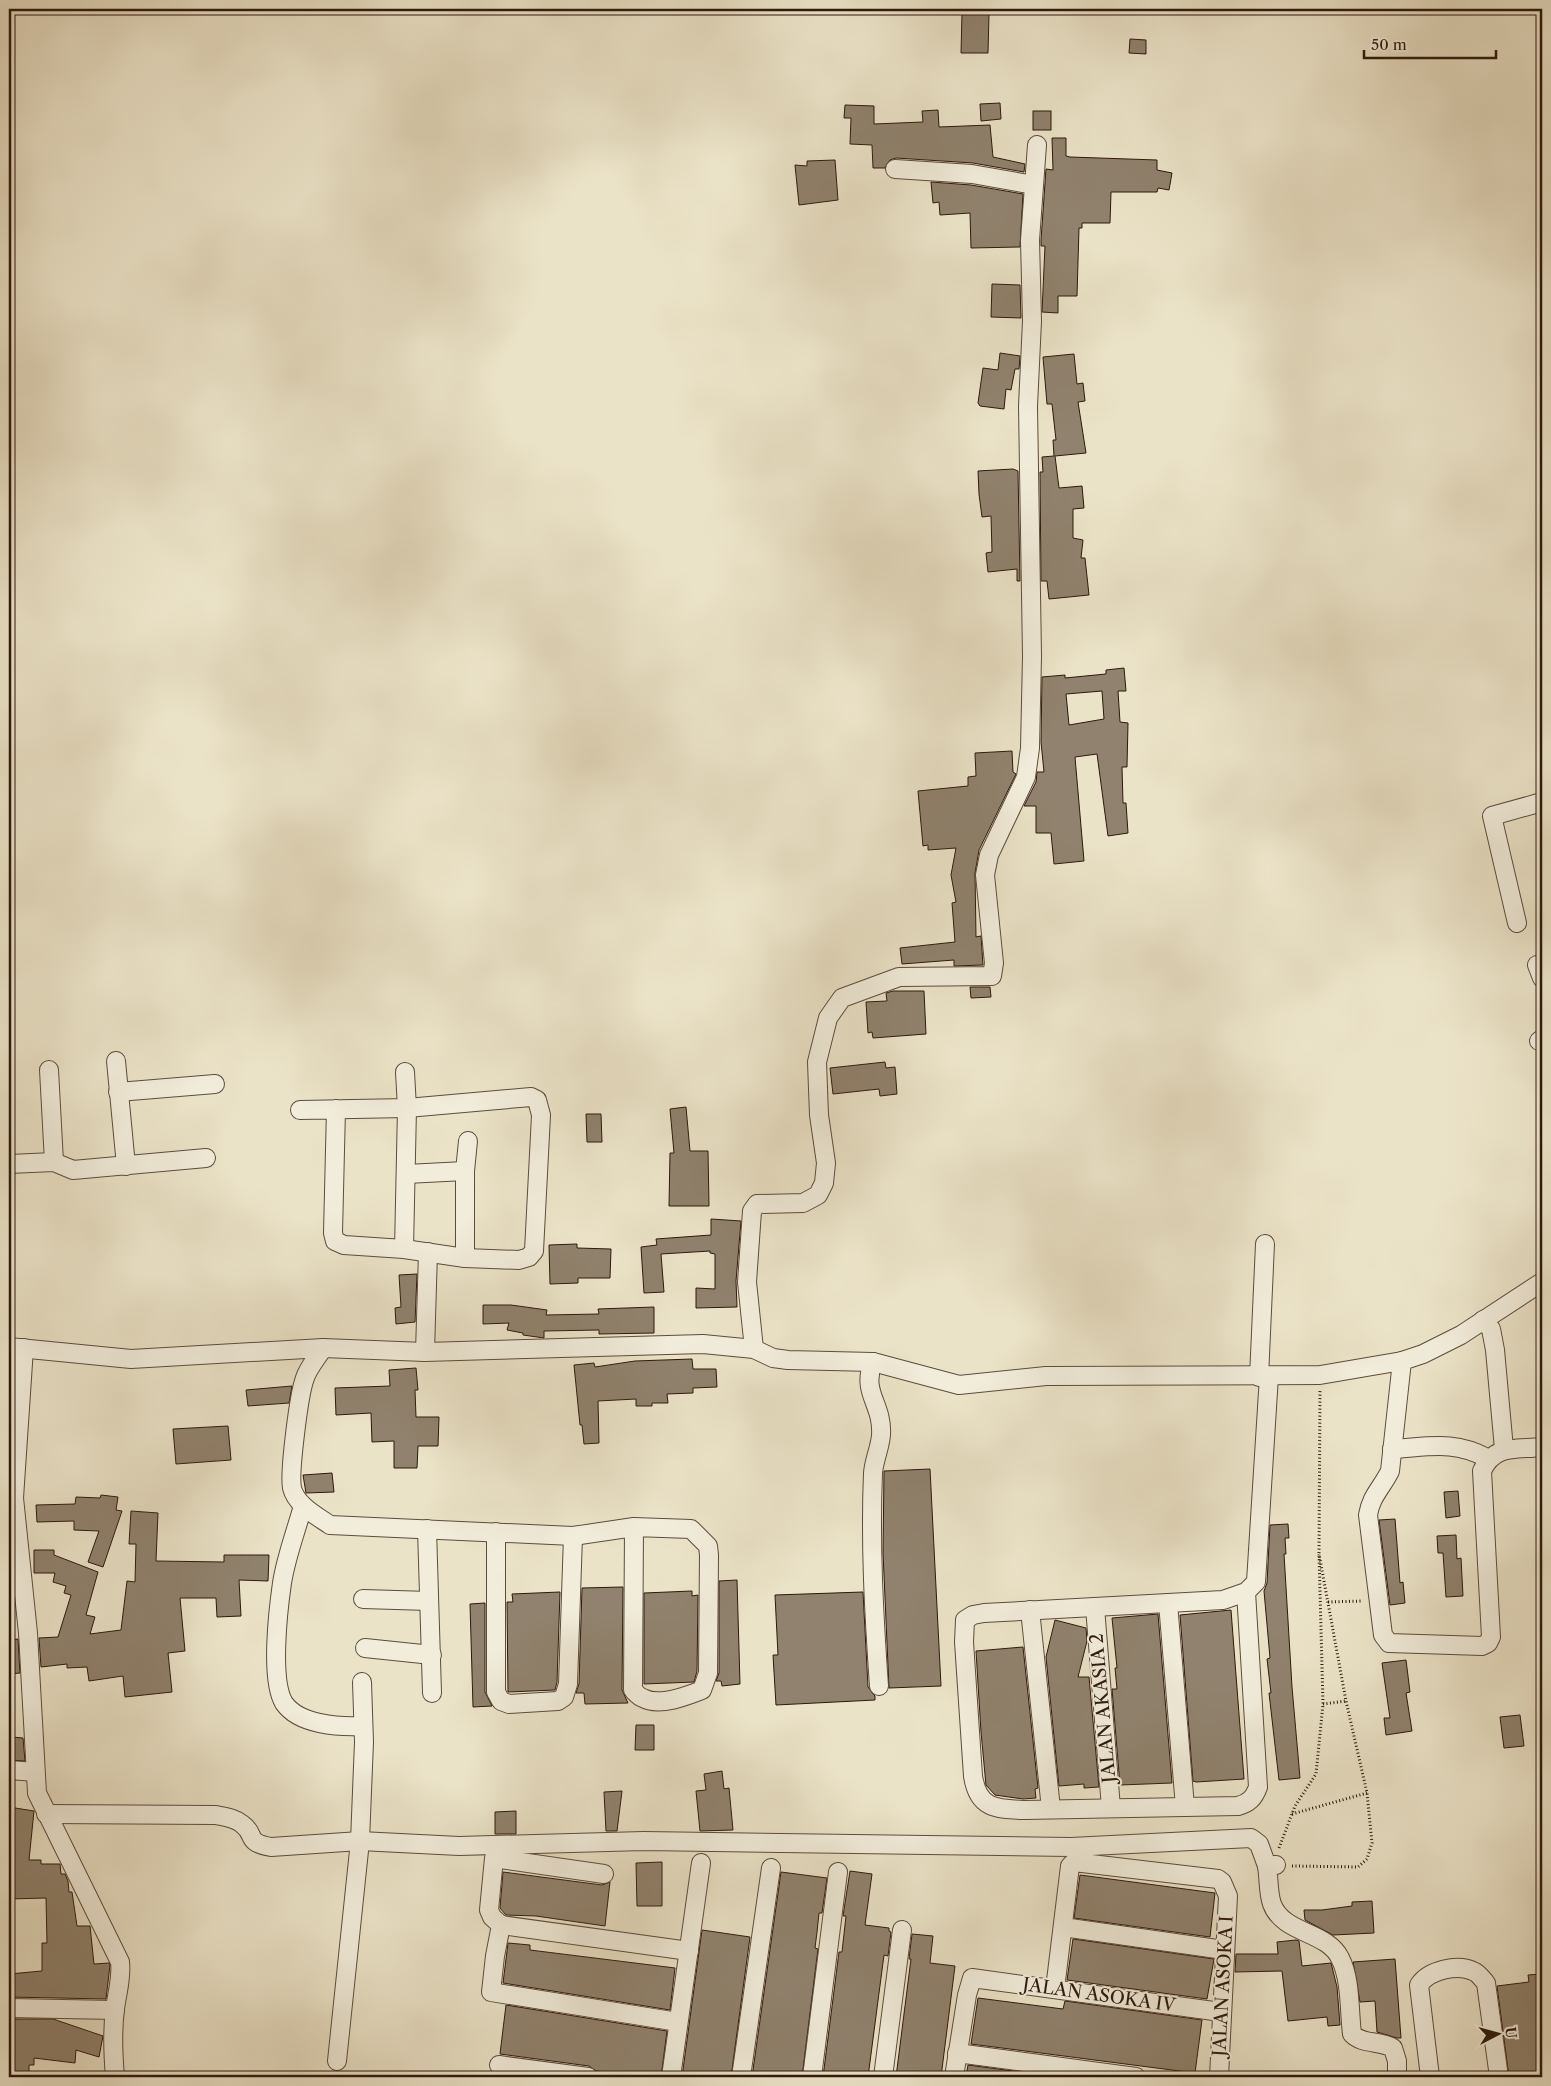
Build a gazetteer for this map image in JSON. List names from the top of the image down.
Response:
{
  "streets": {
    "street": ["JALAN AKASIA 2", "JALAN ASOKA I", "JALAN ASOKA IV"]
  },
  "crossings": [
    ["JALAN ASOKA I", "JALAN ASOKA IV"]
  ],
  "scale_bar": "50 m",
  "north": "right"
}
